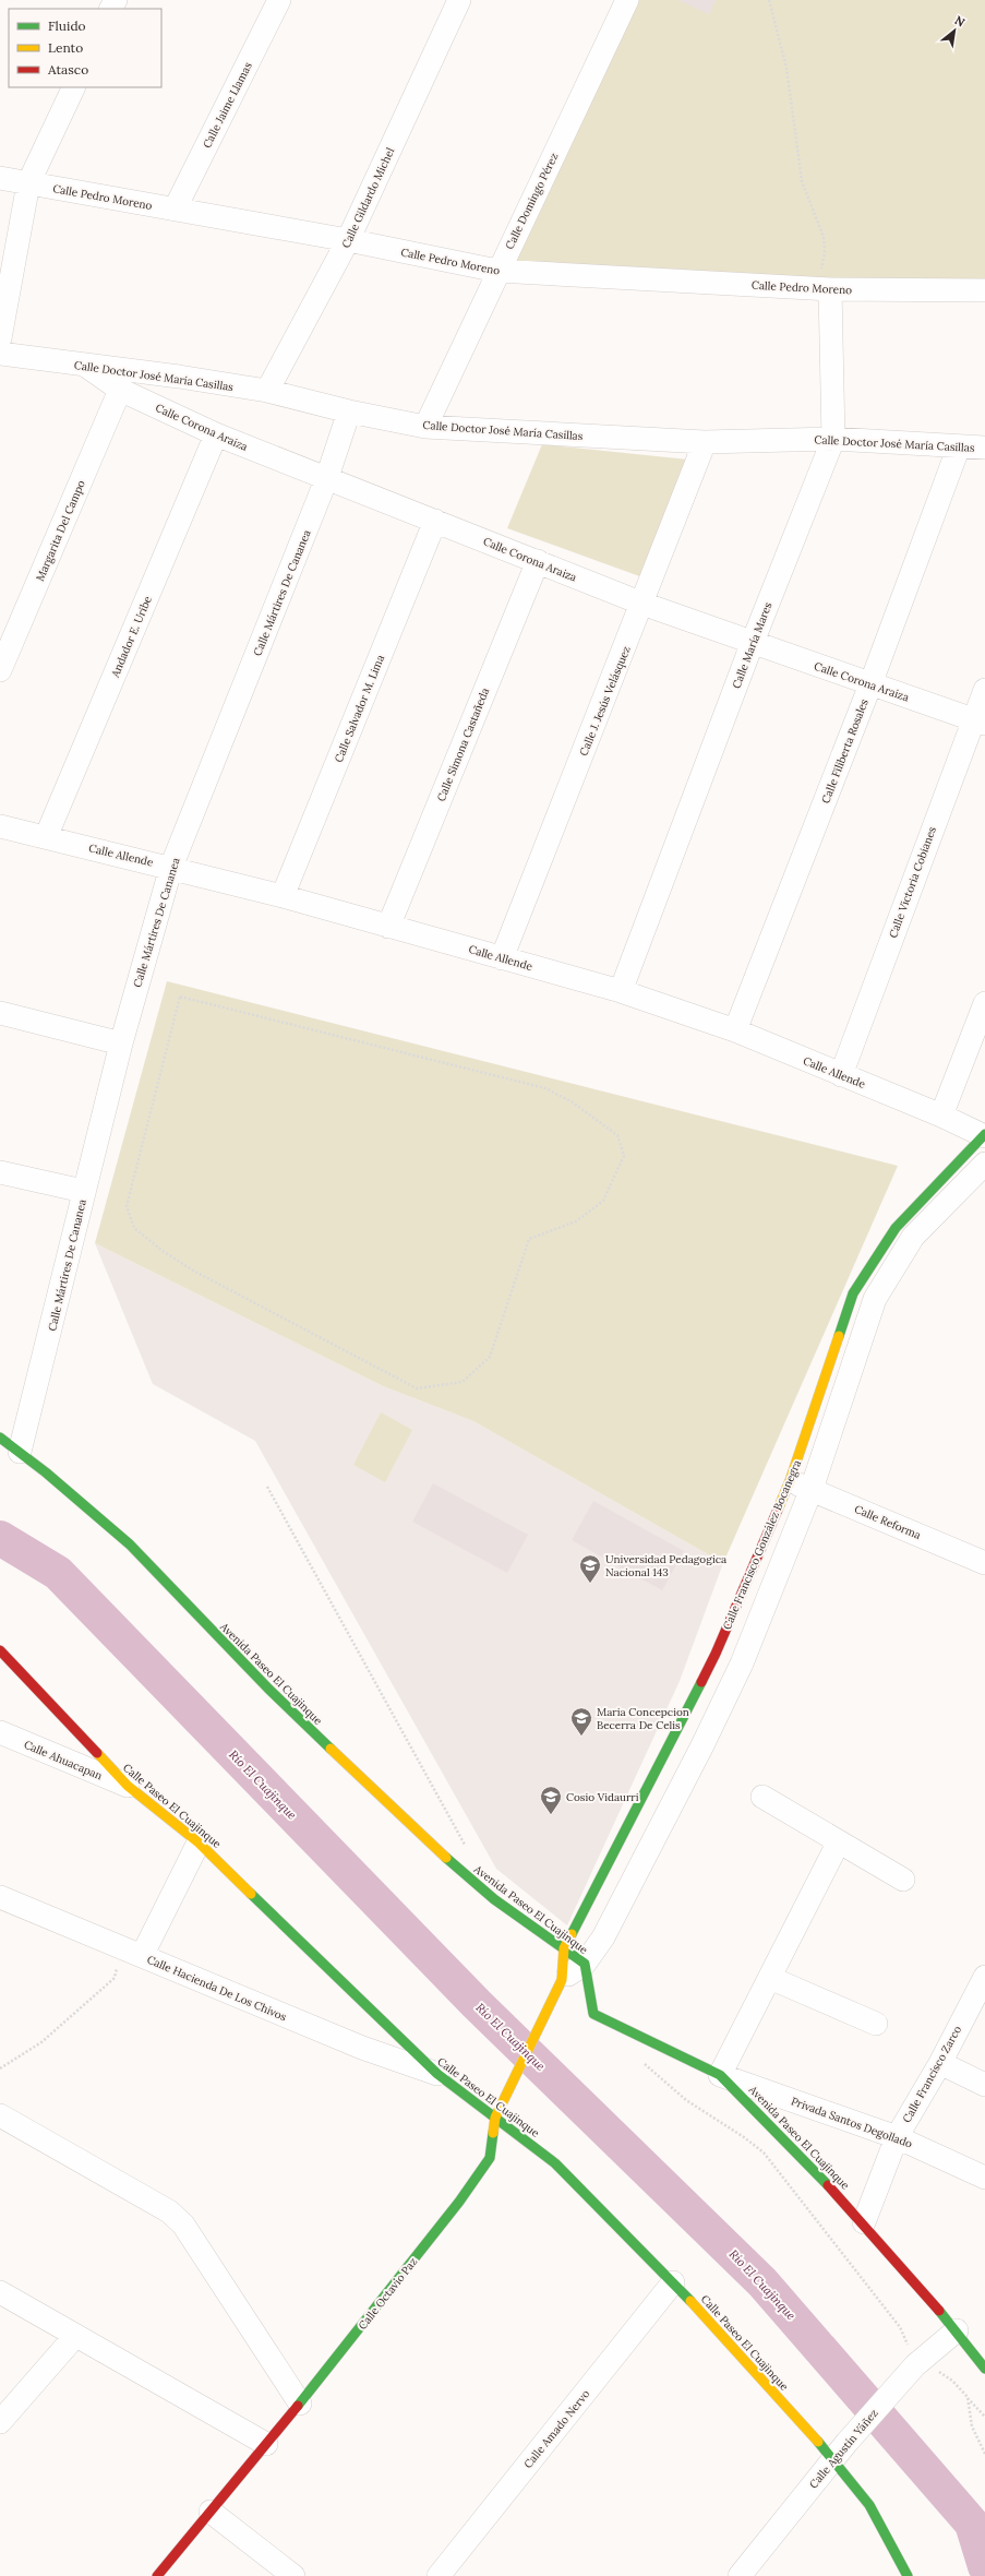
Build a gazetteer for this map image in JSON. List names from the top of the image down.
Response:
{
  "streets": {
    "street": [
      "Calle Jaime Llamas",
      "Calle Pedro Moreno",
      "Calle Gildardo Michel",
      "Calle Domingo Pérez",
      "Calle Doctor José María Casillas",
      "Calle Corona Araiza",
      "Margarita Del Campo",
      "Calle Mártires De Cananea",
      "Andador E. Uribe",
      "Calle María Mares",
      "Calle J. Jesús Velásquez",
      "Calle Salvador M. Lima",
      "Calle Simona Castañeda",
      "Calle Filiberta Rosales",
      "Calle Allende",
      "Calle Victoria Cobianes",
      "Calle Reforma",
      "Calle Francisco González Bocanegra",
      "Avenida Paseo El Cuajinque",
      "Calle Ahuacapan",
      "Calle Paseo El Cuajinque",
      "Calle Hacienda De Los Chivos",
      "Calle Francisco Zarco",
      "Privada Santos Degollado",
      "Calle Octavio Paz",
      "Calle Amado Nervo",
      "Calle Agustín Yáñez"
    ]
  },
  "crossings": [
    ["Calle Jaime Llamas", "Calle Pedro Moreno"],
    ["Calle Pedro Moreno", "Calle Gildardo Michel"],
    ["Calle Pedro Moreno", "Calle Domingo Pérez"],
    ["Calle Pedro Moreno", "Calle María Mares"],
    ["Calle Gildardo Michel", "Calle Doctor José María Casillas"],
    ["Calle Domingo Pérez", "Calle Doctor José María Casillas"],
    ["Calle Doctor José María Casillas", "Calle Corona Araiza"],
    ["Calle Doctor José María Casillas", "Calle Mártires De Cananea"],
    ["Calle Doctor José María Casillas", "Calle María Mares"],
    ["Calle Doctor José María Casillas", "Calle J. Jesús Velásquez"],
    ["Calle Doctor José María Casillas", "Calle Filiberta Rosales"],
    ["Calle Corona Araiza", "Margarita Del Campo"],
    ["Calle Corona Araiza", "Calle Mártires De Cananea"],
    ["Calle Corona Araiza", "Andador E. Uribe"],
    ["Calle Corona Araiza", "Calle María Mares"],
    ["Calle Corona Araiza", "Calle J. Jesús Velásquez"],
    ["Calle Corona Araiza", "Calle Salvador M. Lima"],
    ["Calle Corona Araiza", "Calle Simona Castañeda"],
    ["Calle Corona Araiza", "Calle Filiberta Rosales"],
    ["Calle Corona Araiza", "Calle Victoria Cobianes"],
    ["Calle Mártires De Cananea", "Calle Allende"],
    ["Calle Mártires De Cananea", "Avenida Paseo El Cuajinque"],
    ["Andador E. Uribe", "Calle Allende"],
    ["Calle María Mares", "Calle Allende"],
    ["Calle J. Jesús Velásquez", "Calle Allende"],
    ["Calle Salvador M. Lima", "Calle Allende"],
    ["Calle Simona Castañeda", "Calle Allende"],
    ["Calle Filiberta Rosales", "Calle Allende"],
    ["Calle Allende", "Calle Victoria Cobianes"],
    ["Calle Allende", "Calle Francisco González Bocanegra"],
    ["Calle Reforma", "Calle Francisco González Bocanegra"],
    ["Calle Francisco González Bocanegra", "Avenida Paseo El Cuajinque"],
    ["Calle Francisco González Bocanegra", "Calle Octavio Paz"],
    ["Avenida Paseo El Cuajinque", "Calle Francisco Zarco"],
    ["Avenida Paseo El Cuajinque", "Privada Santos Degollado"],
    ["Avenida Paseo El Cuajinque", "Calle Octavio Paz"],
    ["Avenida Paseo El Cuajinque", "Calle Agustín Yáñez"],
    ["Calle Ahuacapan", "Calle Paseo El Cuajinque"],
    ["Calle Paseo El Cuajinque", "Calle Hacienda De Los Chivos"],
    ["Calle Paseo El Cuajinque", "Calle Octavio Paz"],
    ["Calle Paseo El Cuajinque", "Calle Amado Nervo"],
    ["Calle Paseo El Cuajinque", "Calle Agustín Yáñez"],
    ["Calle Francisco Zarco", "Privada Santos Degollado"]
  ],
  "water": ["Río El Cuajinque"],
  "places": {
    "school or university": ["Universidad Pedagogica Nacional 143", "Maria Concepcion Becerra De Celis", "Cosio Vidaurri"]
  },
  "legend": ["Fluido", "Lento", "Atasco"],
  "north": "top right"
}
